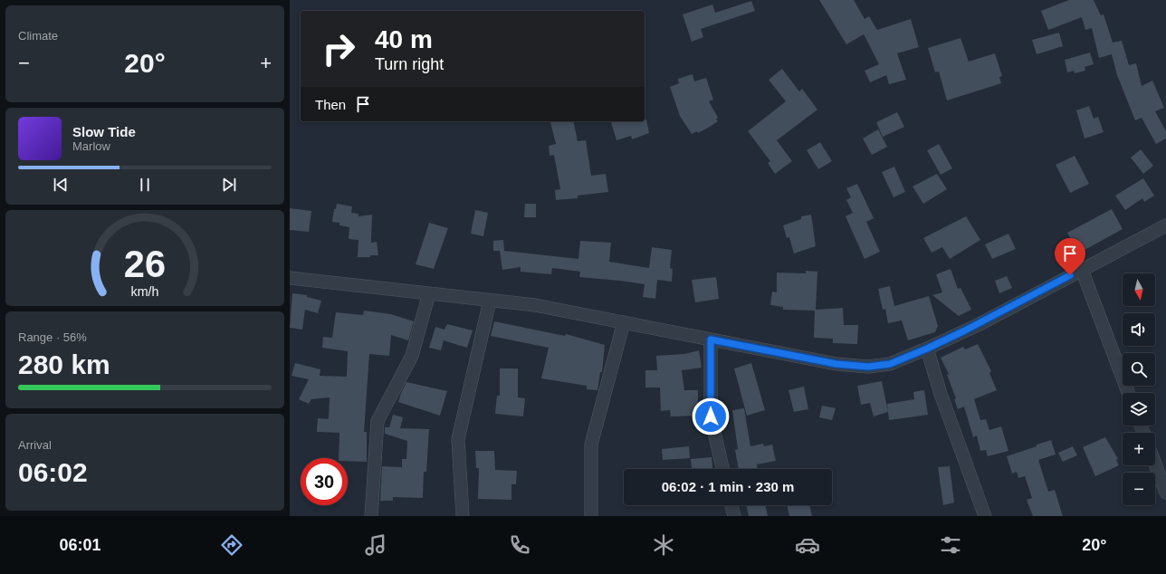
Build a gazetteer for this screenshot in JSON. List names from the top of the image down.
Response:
{
  "north": "bottom",
  "page": {
    "tile": [
      "Climate",
      ["Range · 56%", "280 km"],
      ["Arrival", "06:02"]
    ],
    "turn": ["40 m", "Turn right"],
    "heat": ["−", "20°", "+"],
    "then": "Then",
    "song": ["Slow Tide", "Marlow"],
    "map_buttons": ["+", "−"],
    "limit": "30",
    "trip": "06:02 · 1 min · 230 m",
    "tabs": ["06:01", "20°"],
    "gauge": ["26", "km/h"]
  }
}
